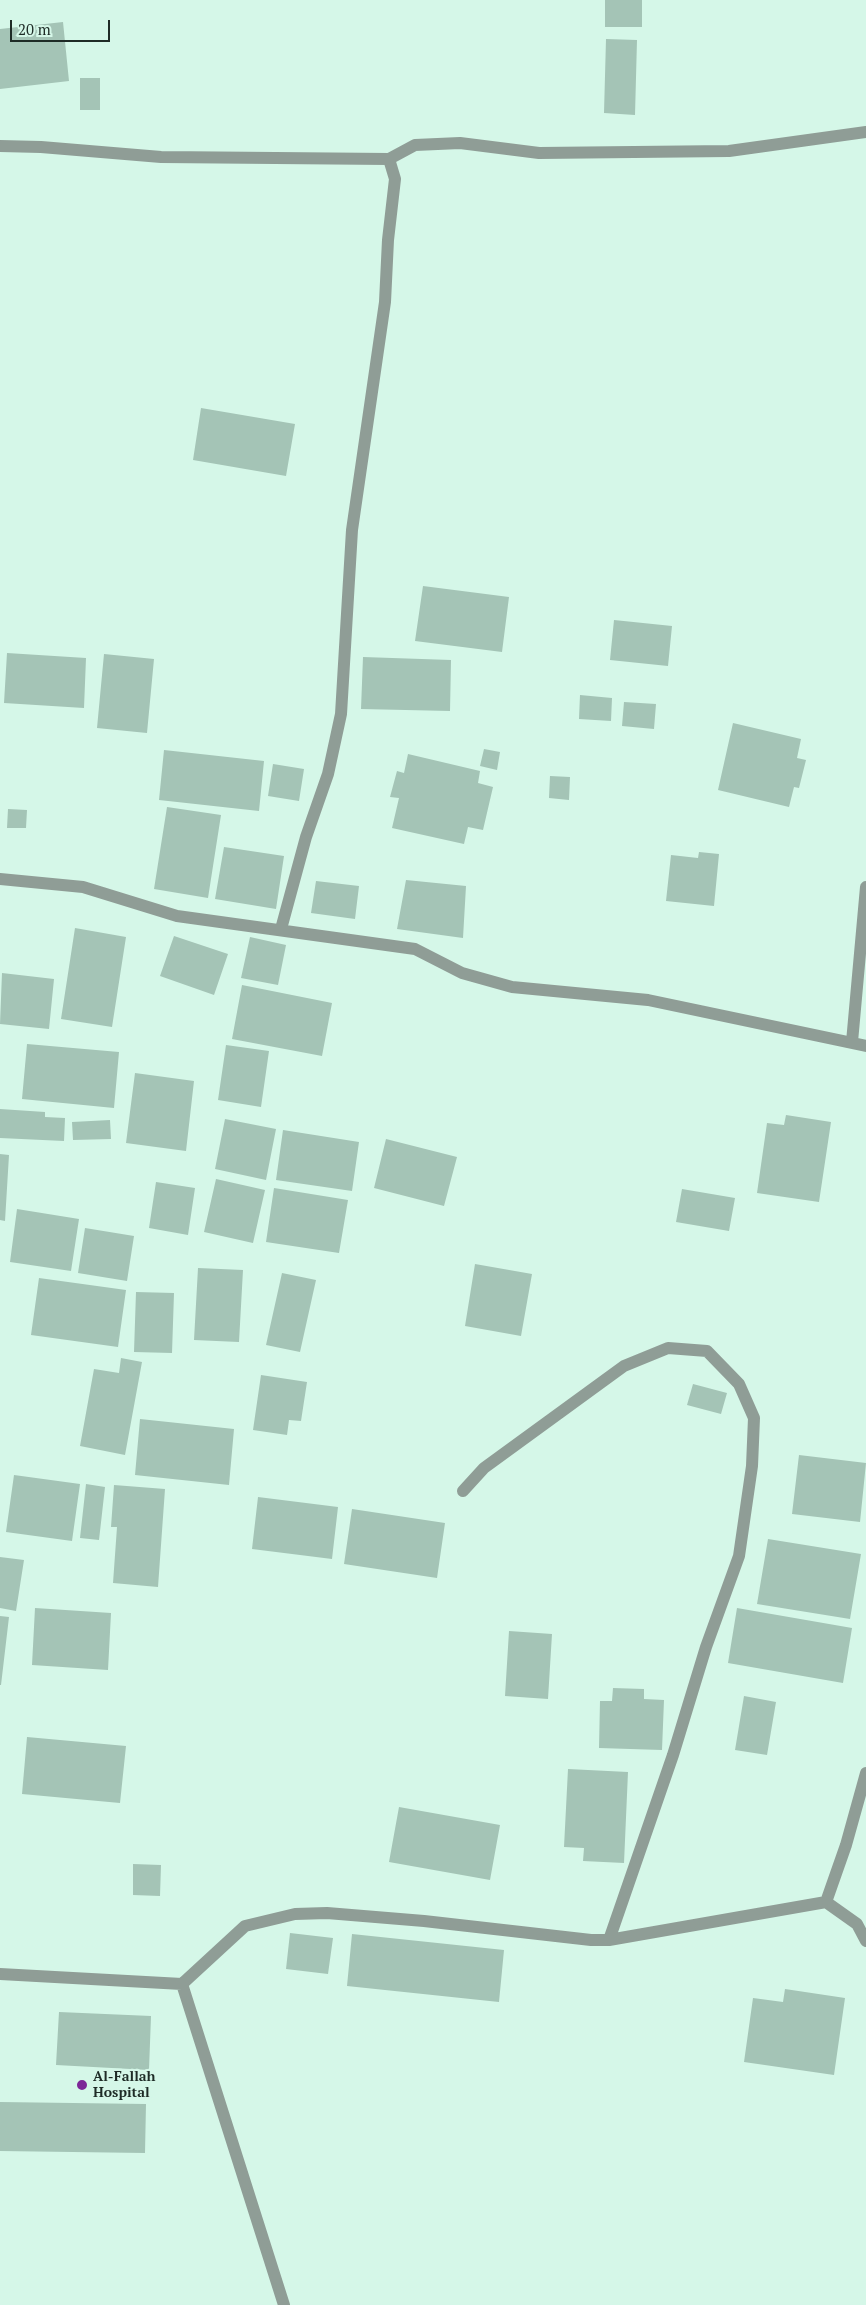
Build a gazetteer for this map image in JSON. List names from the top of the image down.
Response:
{
  "places": ["Al-Fallah Hospital"],
  "scale_bar": "20 m"
}
